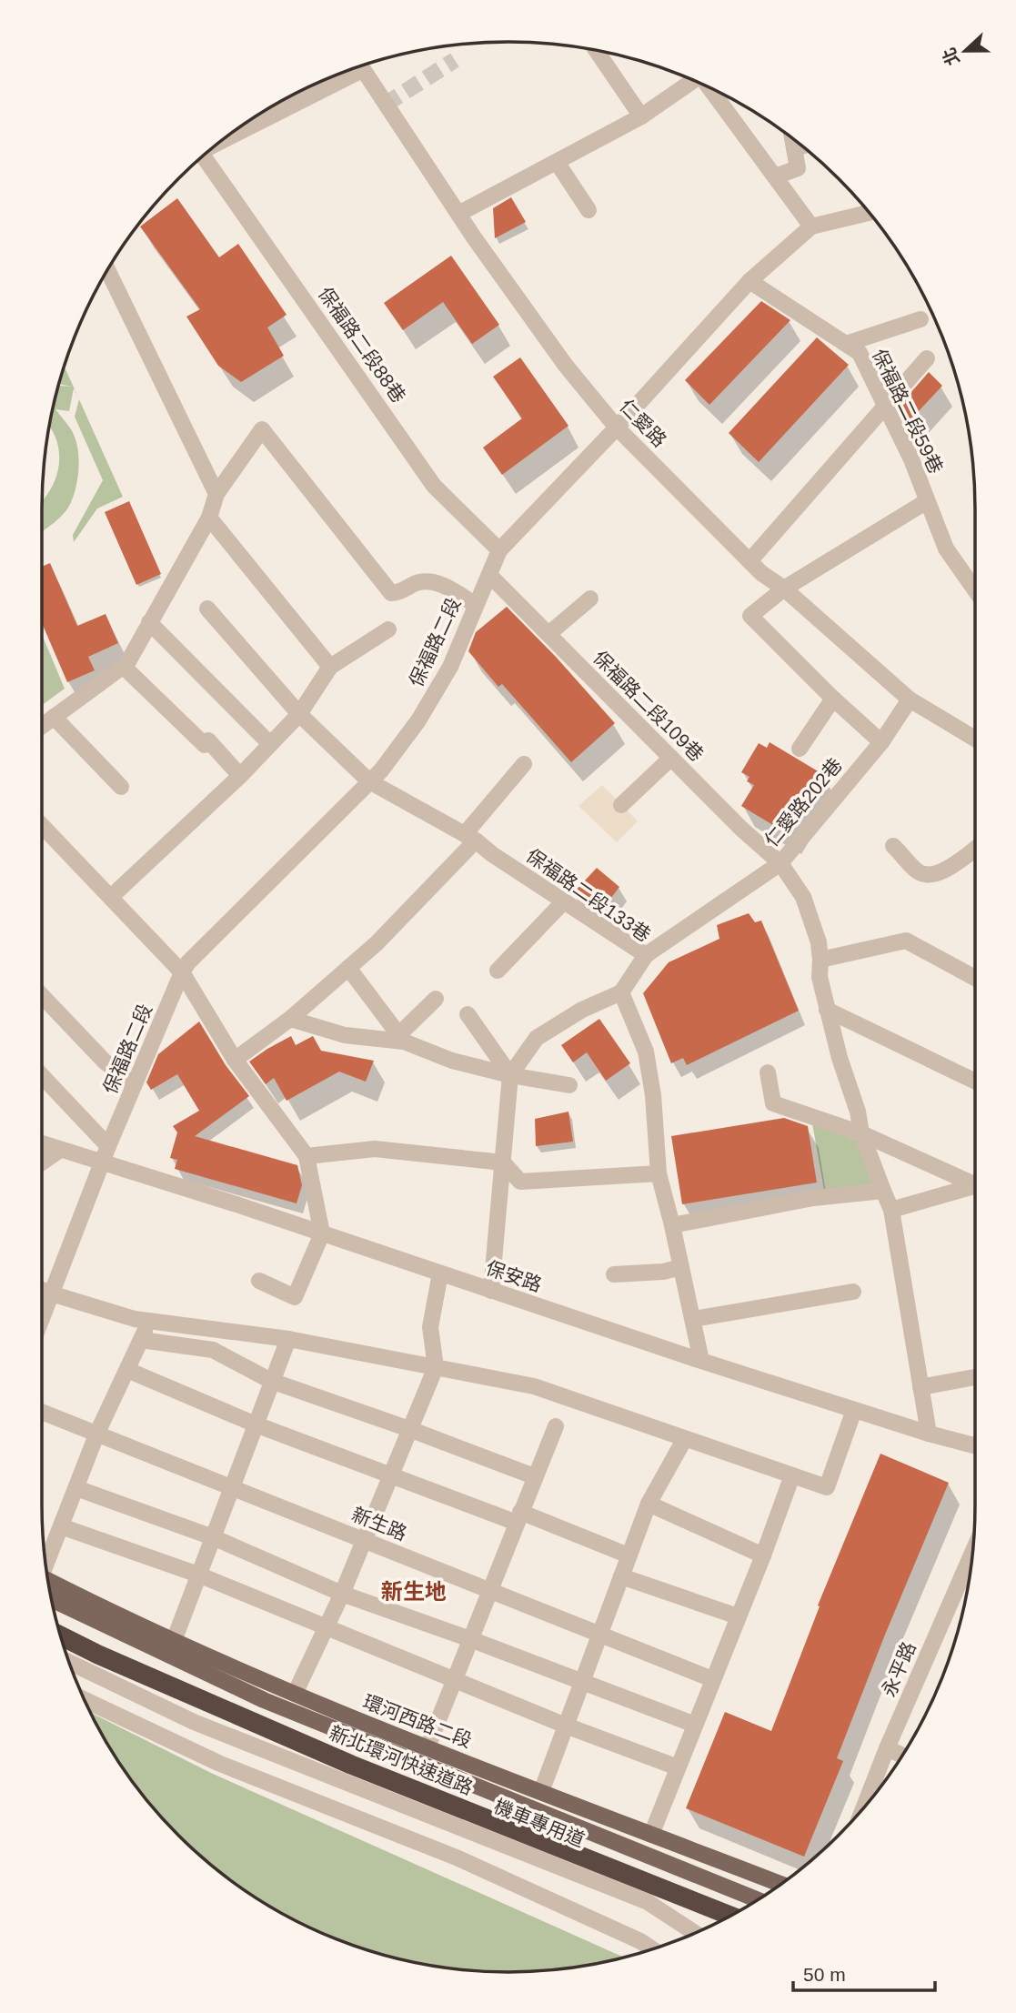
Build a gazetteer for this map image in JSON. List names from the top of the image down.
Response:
{
  "streets": {
    "highway": ["新北環河快速道路"],
    "main road": ["環河西路二段"],
    "street": [
      "保福路二段88巷",
      "保福路二段59巷",
      "仁愛路",
      "保福路二段",
      "保福路二段109巷",
      "仁愛路202巷",
      "保福路二段133巷",
      "保安路",
      "新生路",
      "永平路",
      "機車專用道"
    ]
  },
  "crossings": [
    ["保福路二段88巷", "保福路二段"],
    ["保福路二段59巷", "保福路二段"],
    ["仁愛路", "保福路二段"],
    ["仁愛路", "仁愛路202巷"],
    ["保福路二段", "保福路二段109巷"],
    ["保福路二段", "保福路二段133巷"],
    ["保福路二段", "保安路"],
    ["保福路二段109巷", "仁愛路202巷"],
    ["保福路二段109巷", "保安路"],
    ["仁愛路202巷", "保福路二段133巷"]
  ],
  "districts": ["新生地"],
  "scale_bar": "50 m",
  "north": "left"
}
